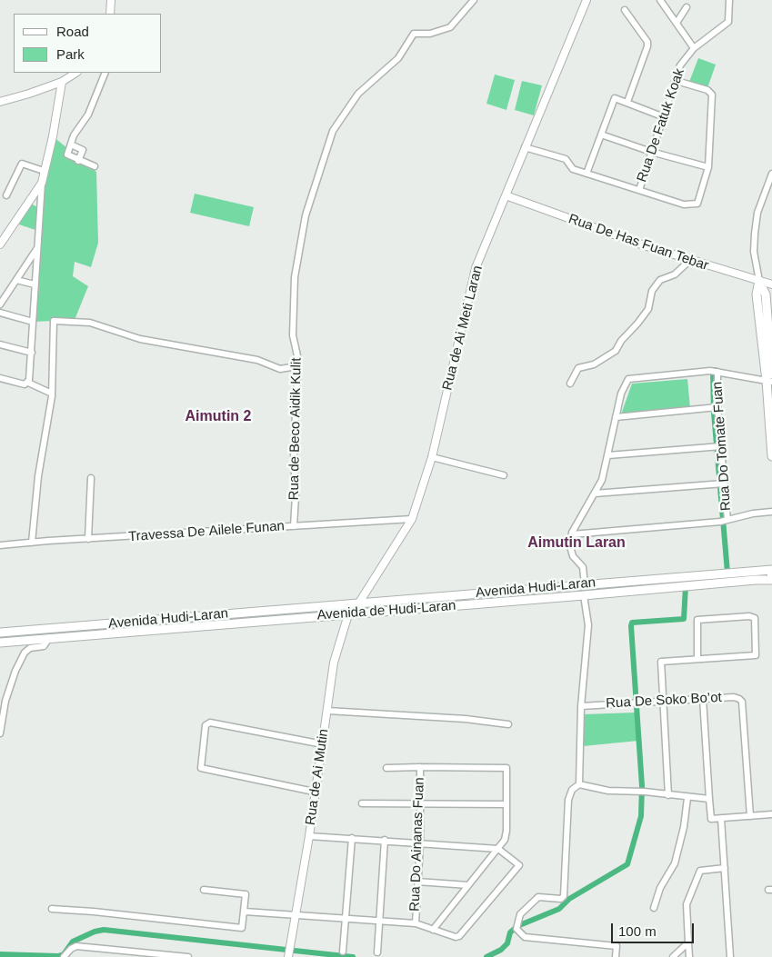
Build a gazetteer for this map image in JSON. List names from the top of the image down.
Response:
{
  "streets": {
    "main road": ["Avenida Hudi-Laran", "Avenida de Hudi-Laran"],
    "street": [
      "Rua De Fatuk Koak",
      "Rua De Has Fuan Tebar",
      "Rua de Ai Meti Laran",
      "Rua de Beco Aidik Kulit",
      "Rua Do Tomate Fuan",
      "Travessa De Ailele Funan",
      "Rua De Soko Bo’ot",
      "Rua de Ai Mutin",
      "Rua Do Ainanas Fuan"
    ]
  },
  "crossings": [
    ["Rua De Has Fuan Tebar", "Rua de Ai Meti Laran"],
    ["Rua de Ai Meti Laran", "Travessa De Ailele Funan"],
    ["Rua de Ai Meti Laran", "Avenida Hudi-Laran"],
    ["Rua de Ai Meti Laran", "Rua de Ai Mutin"],
    ["Rua de Beco Aidik Kulit", "Travessa De Ailele Funan"],
    ["Avenida Hudi-Laran", "Rua de Ai Mutin"],
    ["Avenida de Hudi-Laran", "Rua de Ai Mutin"]
  ],
  "districts": ["Aimutin 2", "Aimutin Laran"],
  "legend": ["Road", "Park"],
  "scale_bar": "100 m"
}
